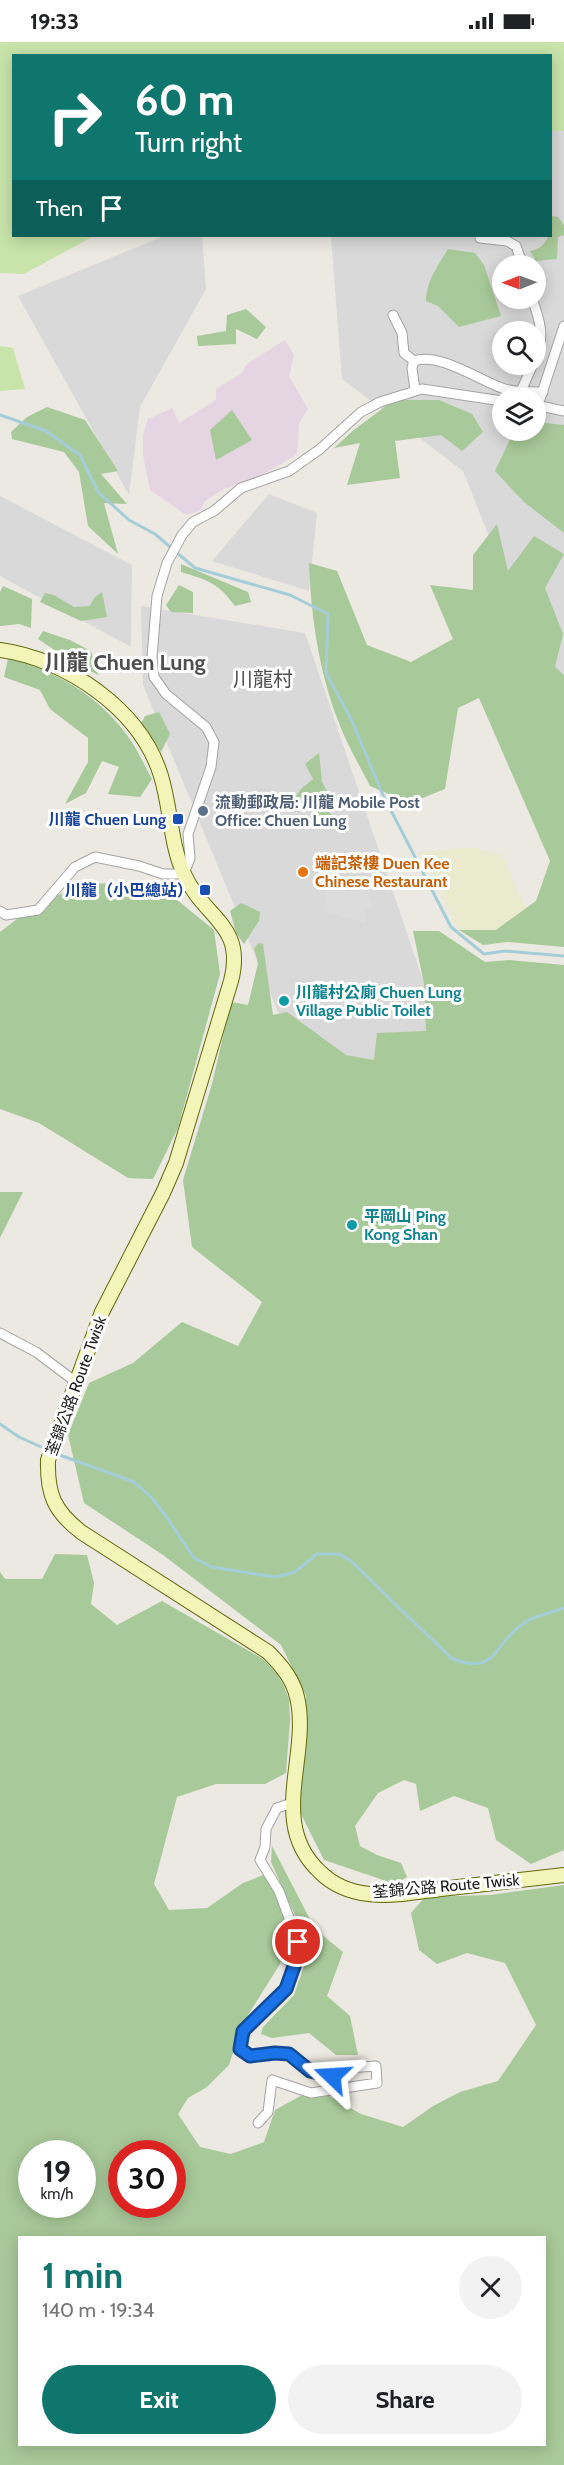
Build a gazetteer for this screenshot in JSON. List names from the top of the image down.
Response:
{
  "streets": {
    "main road": ["荃錦公路 Route Twisk"]
  },
  "districts": ["川龍 Chuen Lung", "川龍村"],
  "places": {
    "other": [
      "流動郵政局: 川龍 Mobile Post Office: Chuen Lung",
      "端記茶樓 Duen Kee Chinese Restaurant",
      "川龍村公廁 Chuen Lung Village Public Toilet",
      "平岡山 Ping Kong Shan"
    ],
    "transit": ["川龍 Chuen Lung", "川龍（小巴總站）"]
  },
  "north": "left",
  "page": {
    "status": "19:33",
    "turn": ["60 m", "Turn right"],
    "then": "Then",
    "speed": "19 km/h",
    "limit": "30",
    "heading": ["1 min", "140 m · 19:34"],
    "buttons": ["Exit", "Share"]
  }
}
